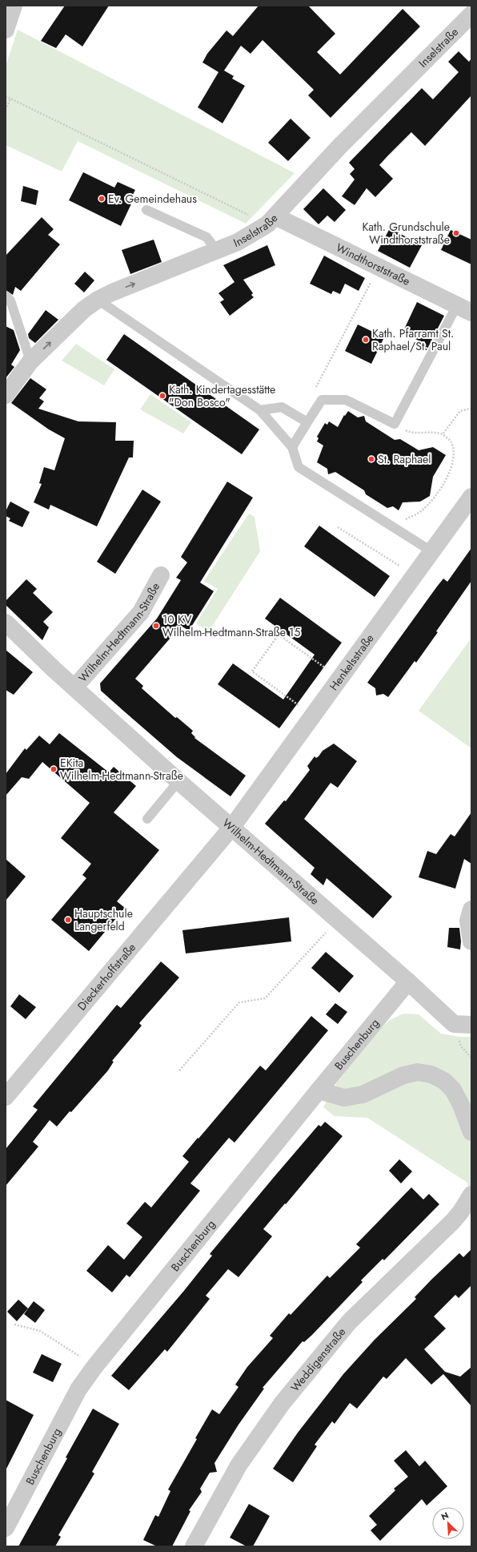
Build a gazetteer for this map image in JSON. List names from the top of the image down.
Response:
{
  "streets": {
    "street": [
      "Inselstraße",
      "Windthorststraße",
      "Wilhelm-Hedtmann-Straße",
      "Henkelsstraße",
      "Dieckerhoffstraße",
      "Buschenburg",
      "Weddigenstraße"
    ]
  },
  "crossings": [
    ["Inselstraße", "Windthorststraße"],
    ["Wilhelm-Hedtmann-Straße", "Henkelsstraße"],
    ["Wilhelm-Hedtmann-Straße", "Dieckerhoffstraße"],
    ["Wilhelm-Hedtmann-Straße", "Buschenburg"],
    ["Henkelsstraße", "Dieckerhoffstraße"]
  ],
  "places": [
    "Ev. Gemeindehaus",
    "Kath. Grundschule Windthorststraße",
    "Kath. Pfarramt St. Raphael/St. Paul",
    "Kath. Kindertagesstätte \"Don Bosco\"",
    "St. Raphael",
    "10 KV Wilhelm-Hedtmann-Straße 15",
    "EKita Wilhelm-Hedtmann-Straße",
    "Hauptschule Langerfeld"
  ],
  "north": "top left"
}
